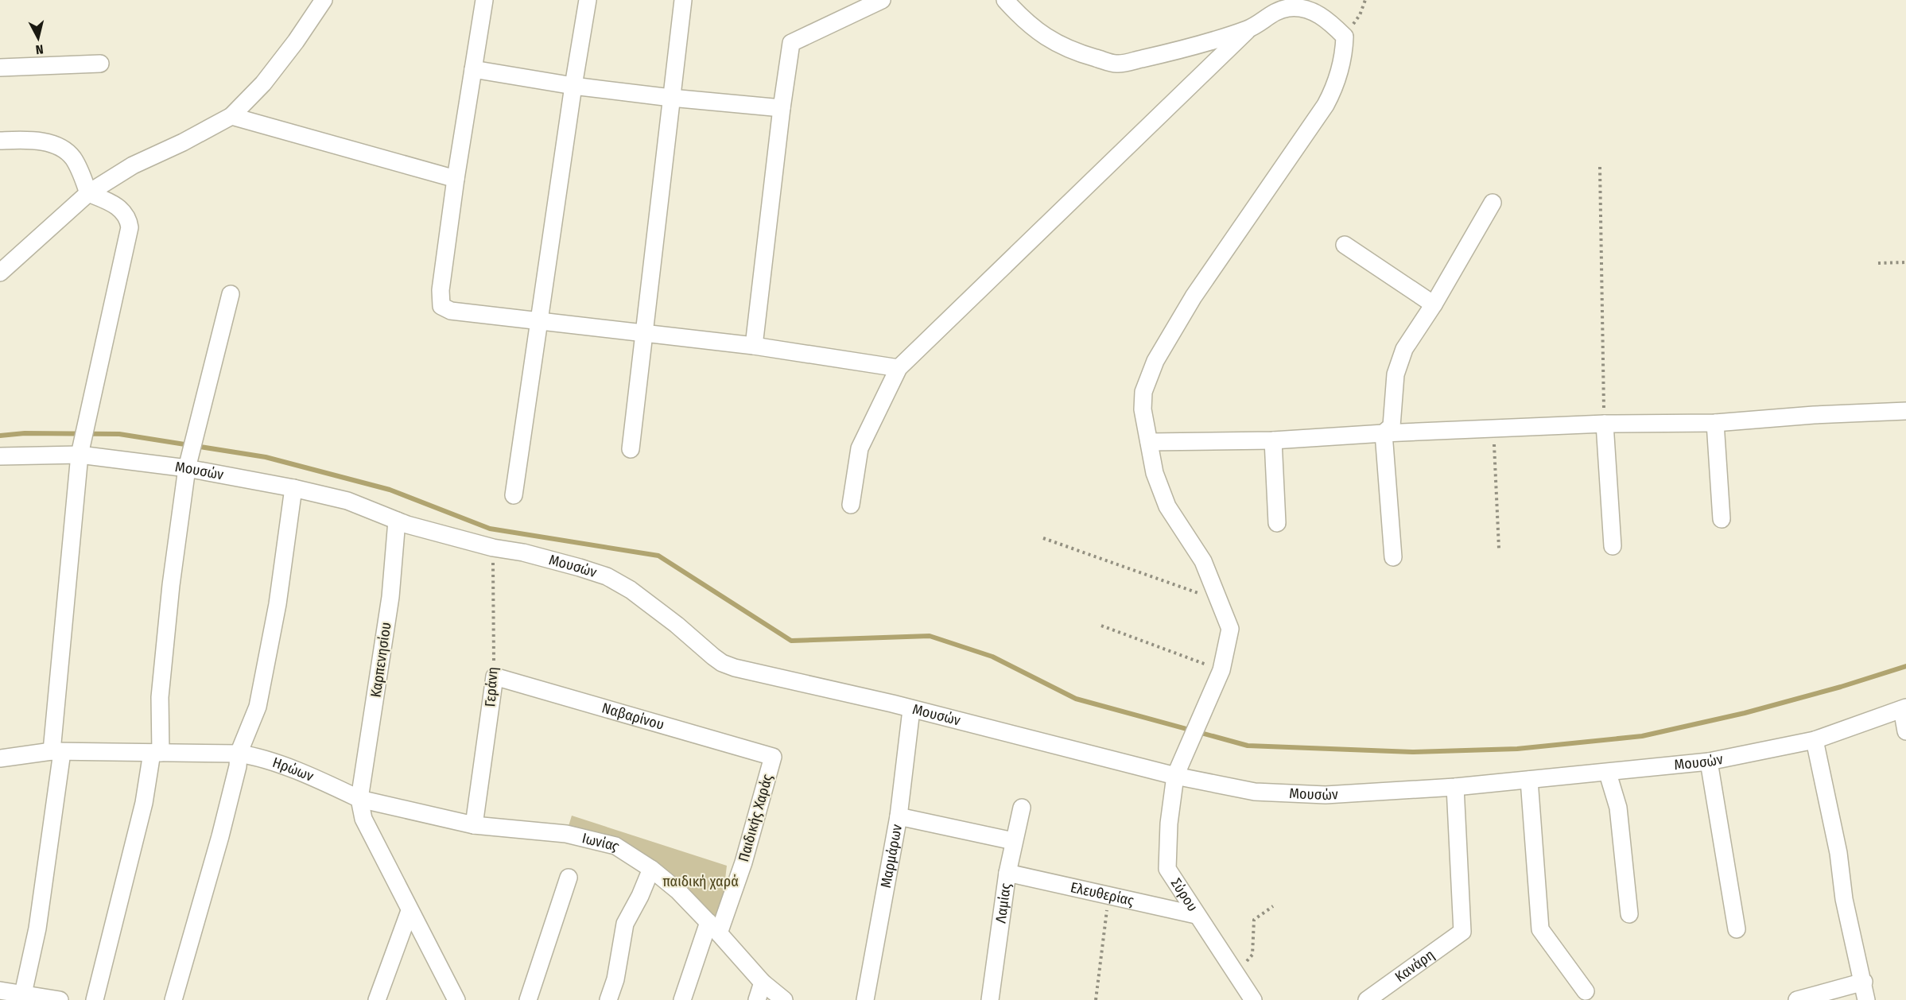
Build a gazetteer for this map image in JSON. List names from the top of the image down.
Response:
{
  "streets": {
    "street": [
      "Μουσών",
      "Καρπενησίου",
      "Γεράνη",
      "Ναβαρίνου",
      "Ηρώων",
      "Παιδικής Χαράς",
      "Ιωνίας",
      "Μαρμάρων",
      "Ελευθερίας",
      "Σύρου",
      "Λαμίας",
      "Κανάρη"
    ]
  },
  "crossings": [
    ["Μουσών", "Καρπενησίου"],
    ["Μουσών", "Γεράνη"],
    ["Μουσών", "Μαρμάρων"],
    ["Μουσών", "Σύρου"],
    ["Μουσών", "Κανάρη"],
    ["Καρπενησίου", "Ηρώων"],
    ["Καρπενησίου", "Ιωνίας"],
    ["Γεράνη", "Ναβαρίνου"],
    ["Γεράνη", "Ιωνίας"],
    ["Ναβαρίνου", "Παιδικής Χαράς"],
    ["Ηρώων", "Ιωνίας"],
    ["Παιδικής Χαράς", "Ιωνίας"],
    ["Ελευθερίας", "Σύρου"],
    ["Ελευθερίας", "Λαμίας"]
  ],
  "parks": ["παιδική χαρά"],
  "north": "bottom"
}
